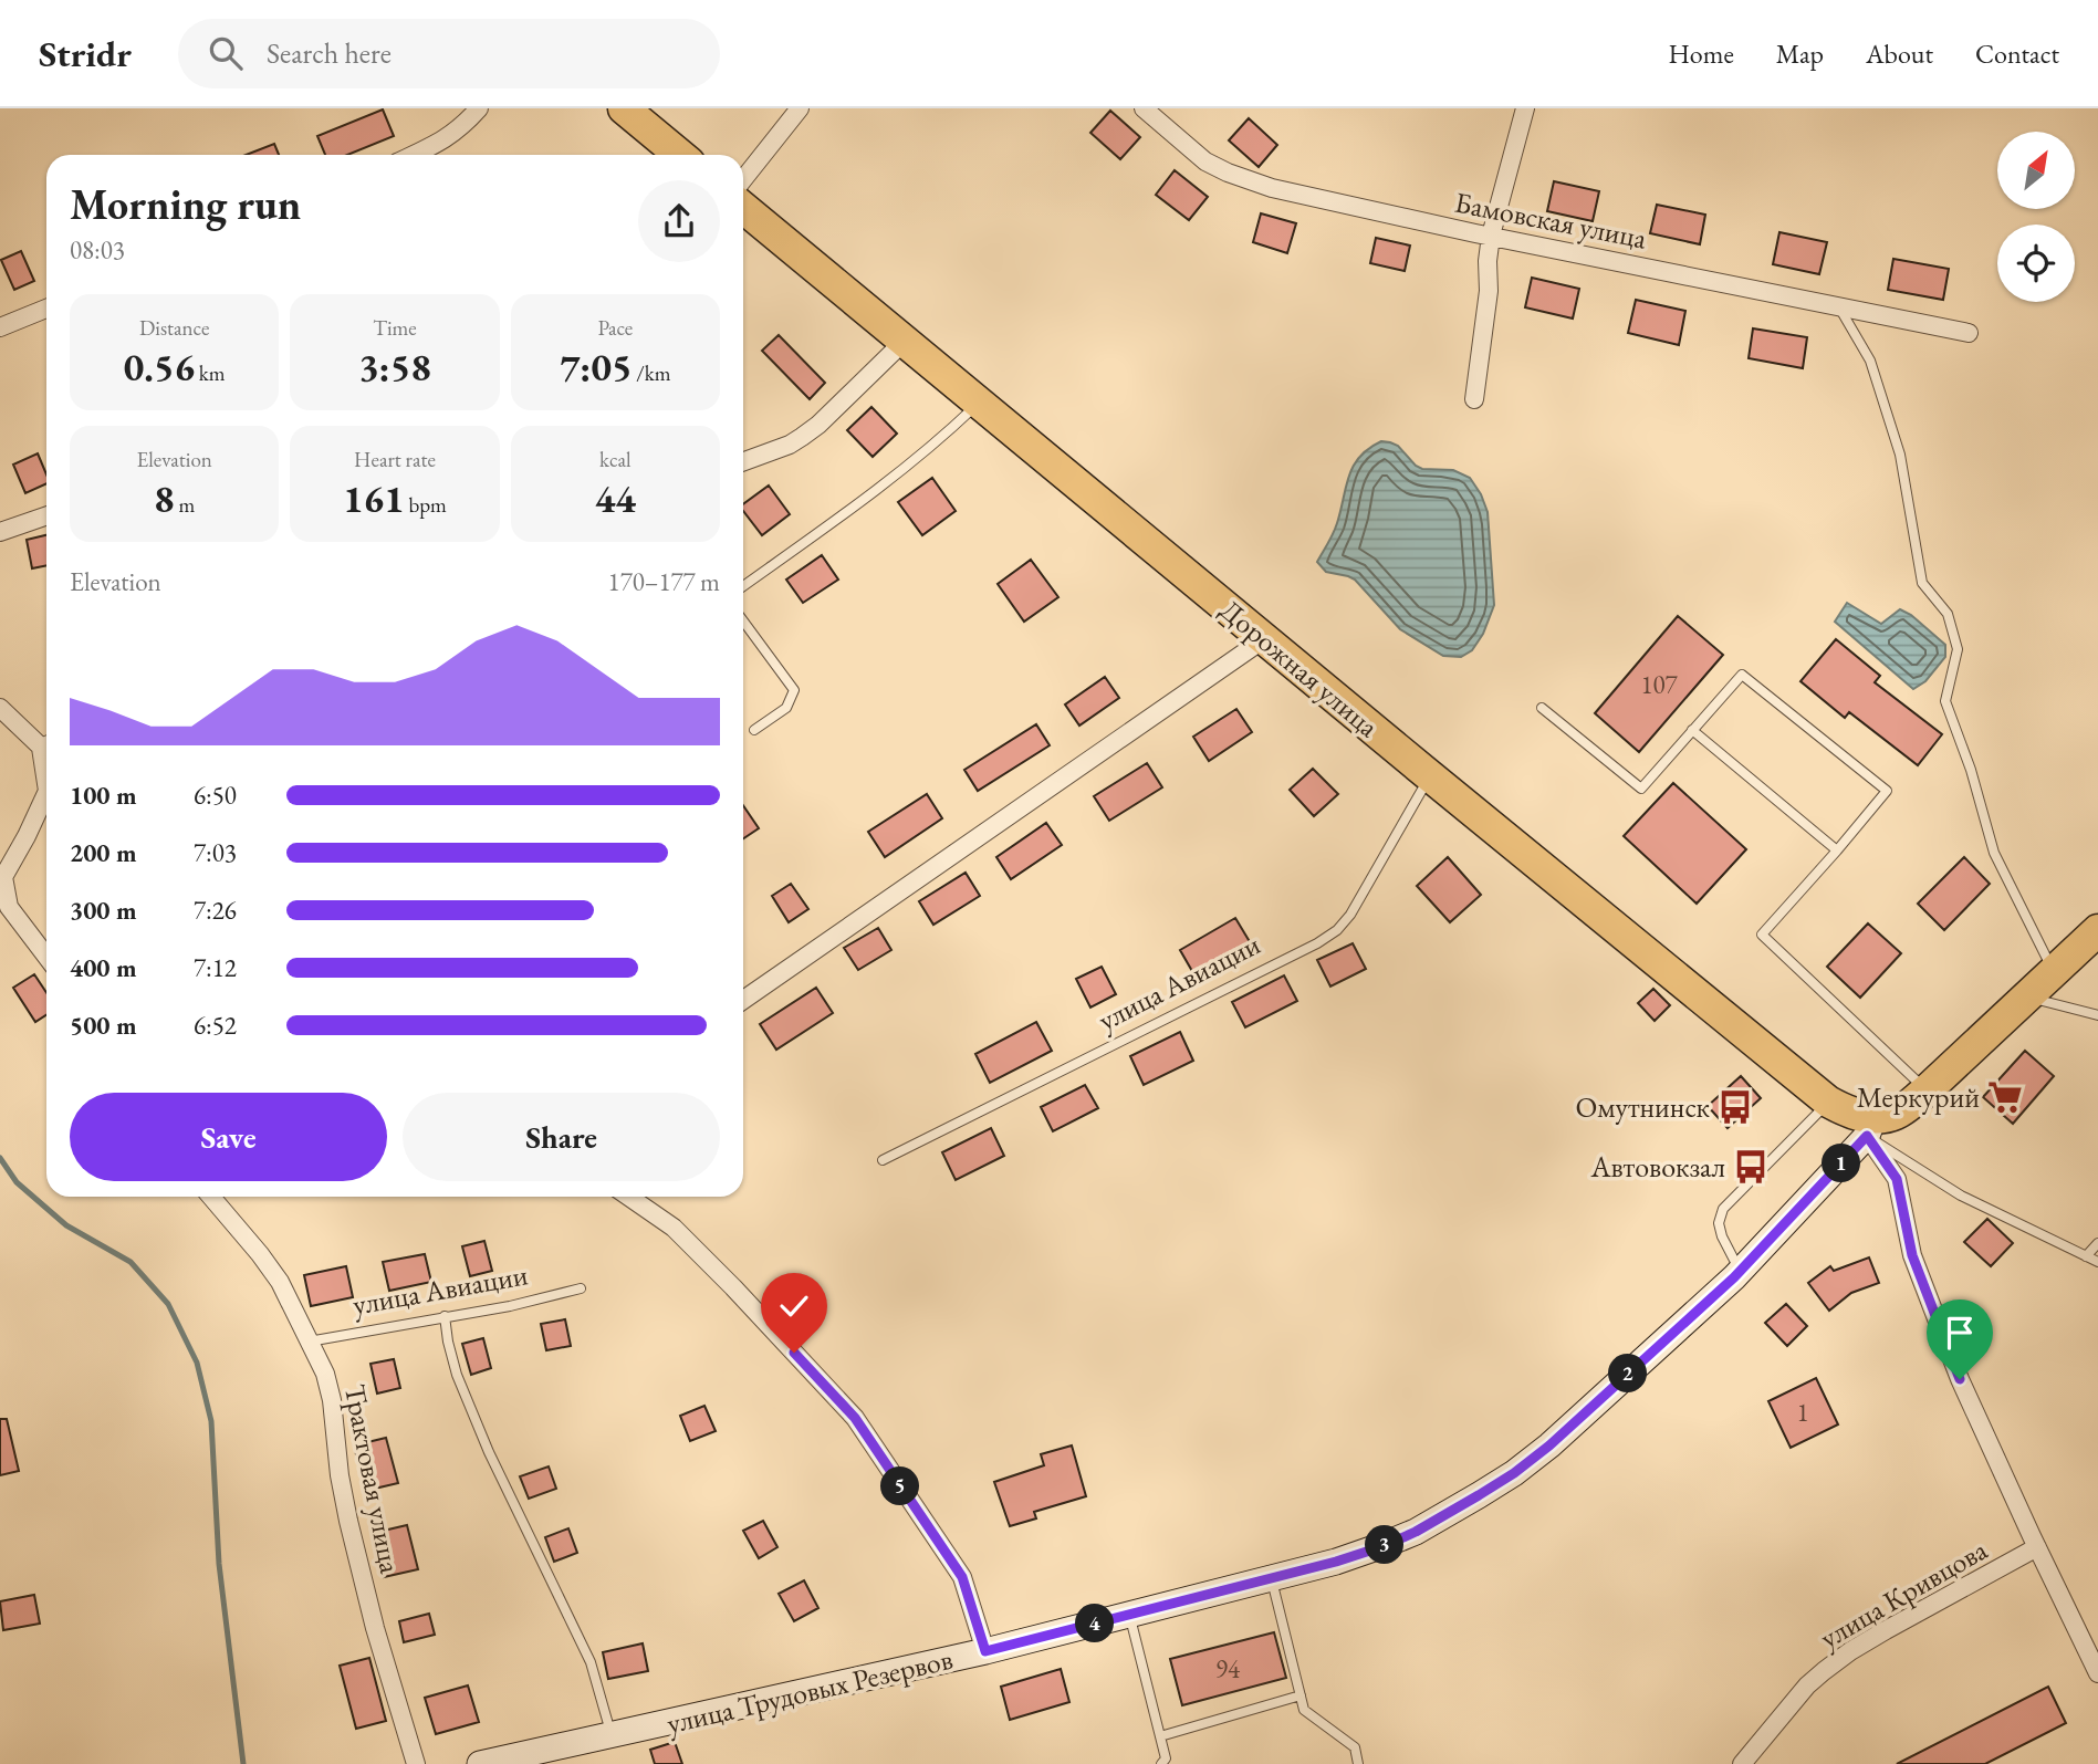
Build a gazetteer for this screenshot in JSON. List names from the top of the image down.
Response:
{
  "streets": {
    "highway": ["Дорожная улица", "улица Трудовых Резервов"],
    "street": ["Бамовская улица", "Трактовая улица", "улица Кривцова"],
    "lane": ["улица Авиации"]
  },
  "crossings": [
    ["Дорожная улица", "улица Авиации"],
    ["Дорожная улица", "улица Трудовых Резервов"],
    ["улица Авиации", "Трактовая улица"]
  ],
  "places": {
    "supermarket": ["Меркурий"],
    "bus stop": ["Омутнинск", "Автовокзал"]
  },
  "house_numbers": ["107", "1", "94"],
  "north": "top right",
  "page": {
    "header": "Stridr",
    "search": "Search here",
    "nav": [
      "Home",
      "Map",
      "About",
      "Contact"
    ],
    "heading": ["Morning run", "08:03"],
    "stats": [
      ["Distance", "0.56 km"],
      ["Time", "3:58"],
      ["Pace", "7:05 /km"],
      ["Elevation", "8 m"],
      ["Heart rate", "161 bpm"],
      ["kcal", "44"]
    ],
    "chart": ["Elevation", "170–177 m"],
    "list": [
      {
        "name": "100 m",
        "note": "6:50"
      },
      {
        "name": "200 m",
        "note": "7:03"
      },
      {
        "name": "300 m",
        "note": "7:26"
      },
      {
        "name": "400 m",
        "note": "7:12"
      },
      {
        "name": "500 m",
        "note": "6:52"
      }
    ],
    "buttons": ["Save", "Share"],
    "pins": [
      "1",
      "2",
      "5",
      "3",
      "4"
    ]
  }
}
